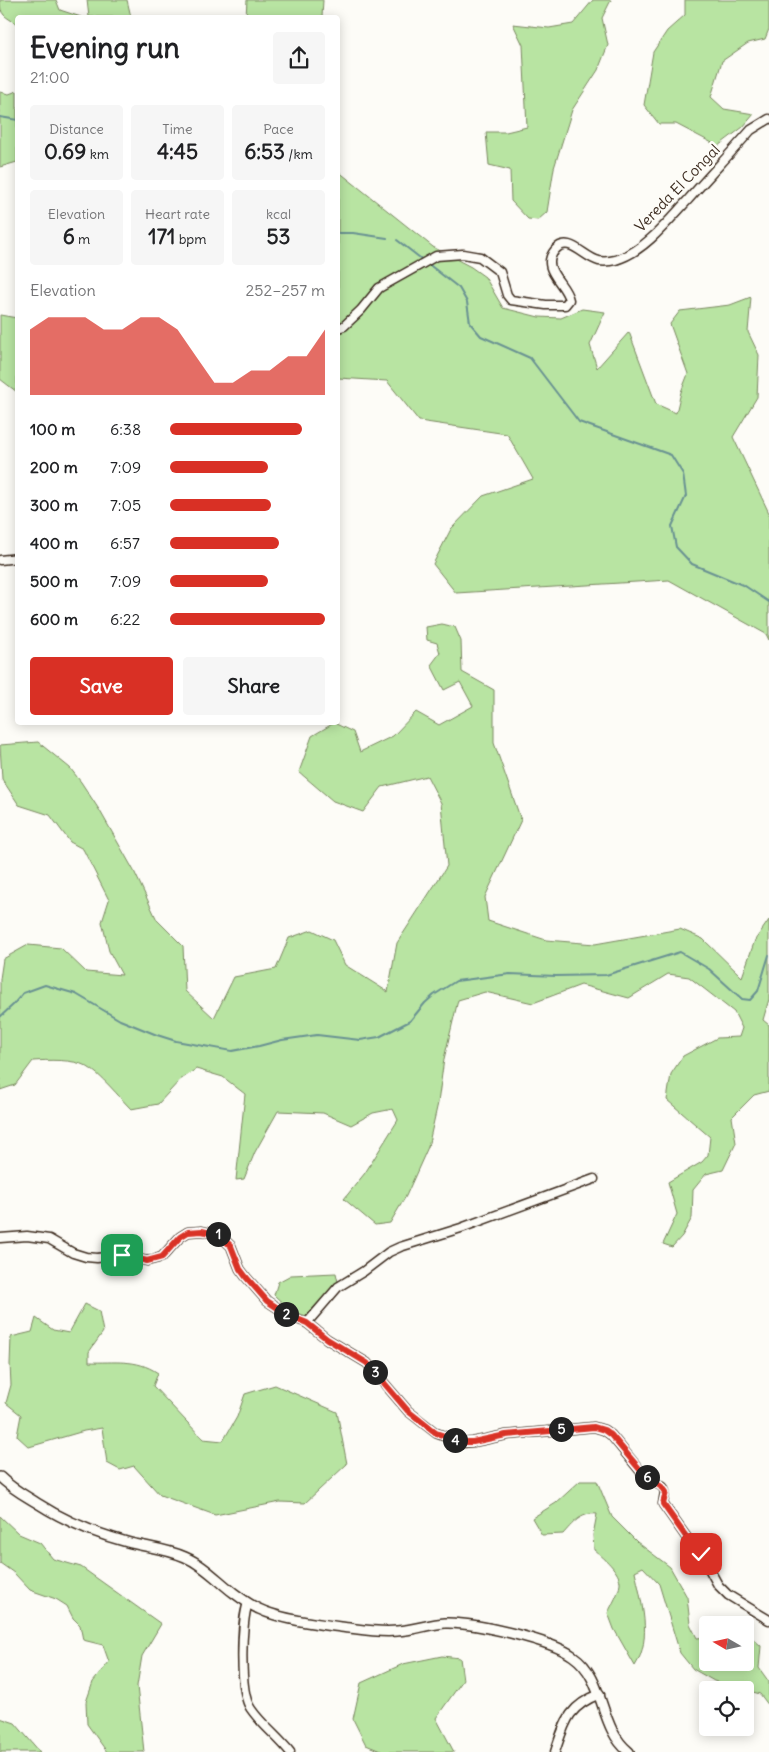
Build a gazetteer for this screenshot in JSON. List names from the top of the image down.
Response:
{
  "streets": {
    "street": ["Vereda El Congal"]
  },
  "north": "left",
  "page": {
    "heading": ["Evening run", "21:00"],
    "stats": [
      ["Distance", "0.69 km"],
      ["Time", "4:45"],
      ["Pace", "6:53 /km"],
      ["Elevation", "6 m"],
      ["Heart rate", "171 bpm"],
      ["kcal", "53"]
    ],
    "chart": ["Elevation", "252–257 m"],
    "list": [
      {
        "name": "100 m",
        "note": "6:38"
      },
      {
        "name": "200 m",
        "note": "7:09"
      },
      {
        "name": "300 m",
        "note": "7:05"
      },
      {
        "name": "400 m",
        "note": "6:57"
      },
      {
        "name": "500 m",
        "note": "7:09"
      },
      {
        "name": "600 m",
        "note": "6:22"
      }
    ],
    "buttons": ["Save", "Share"],
    "pins": [
      "1",
      "2",
      "3",
      "5",
      "4",
      "6"
    ]
  }
}
